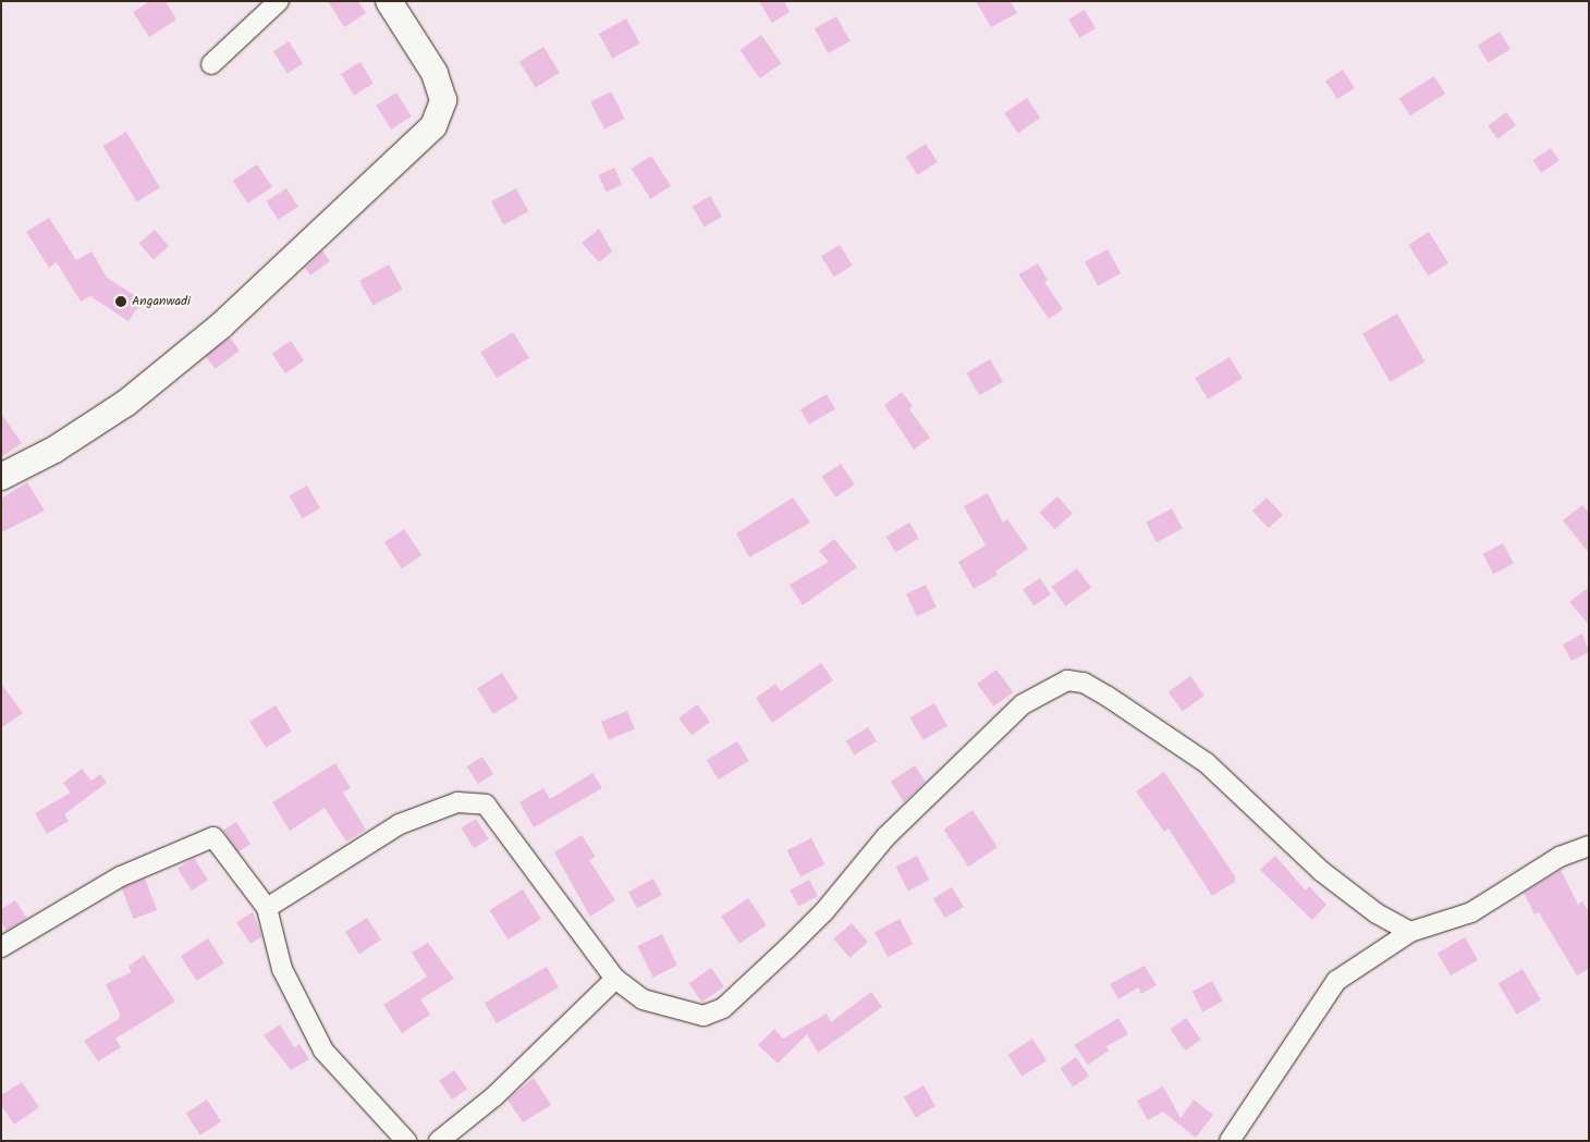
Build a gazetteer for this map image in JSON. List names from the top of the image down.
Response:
{
  "places": ["Anganwadi"]
}
